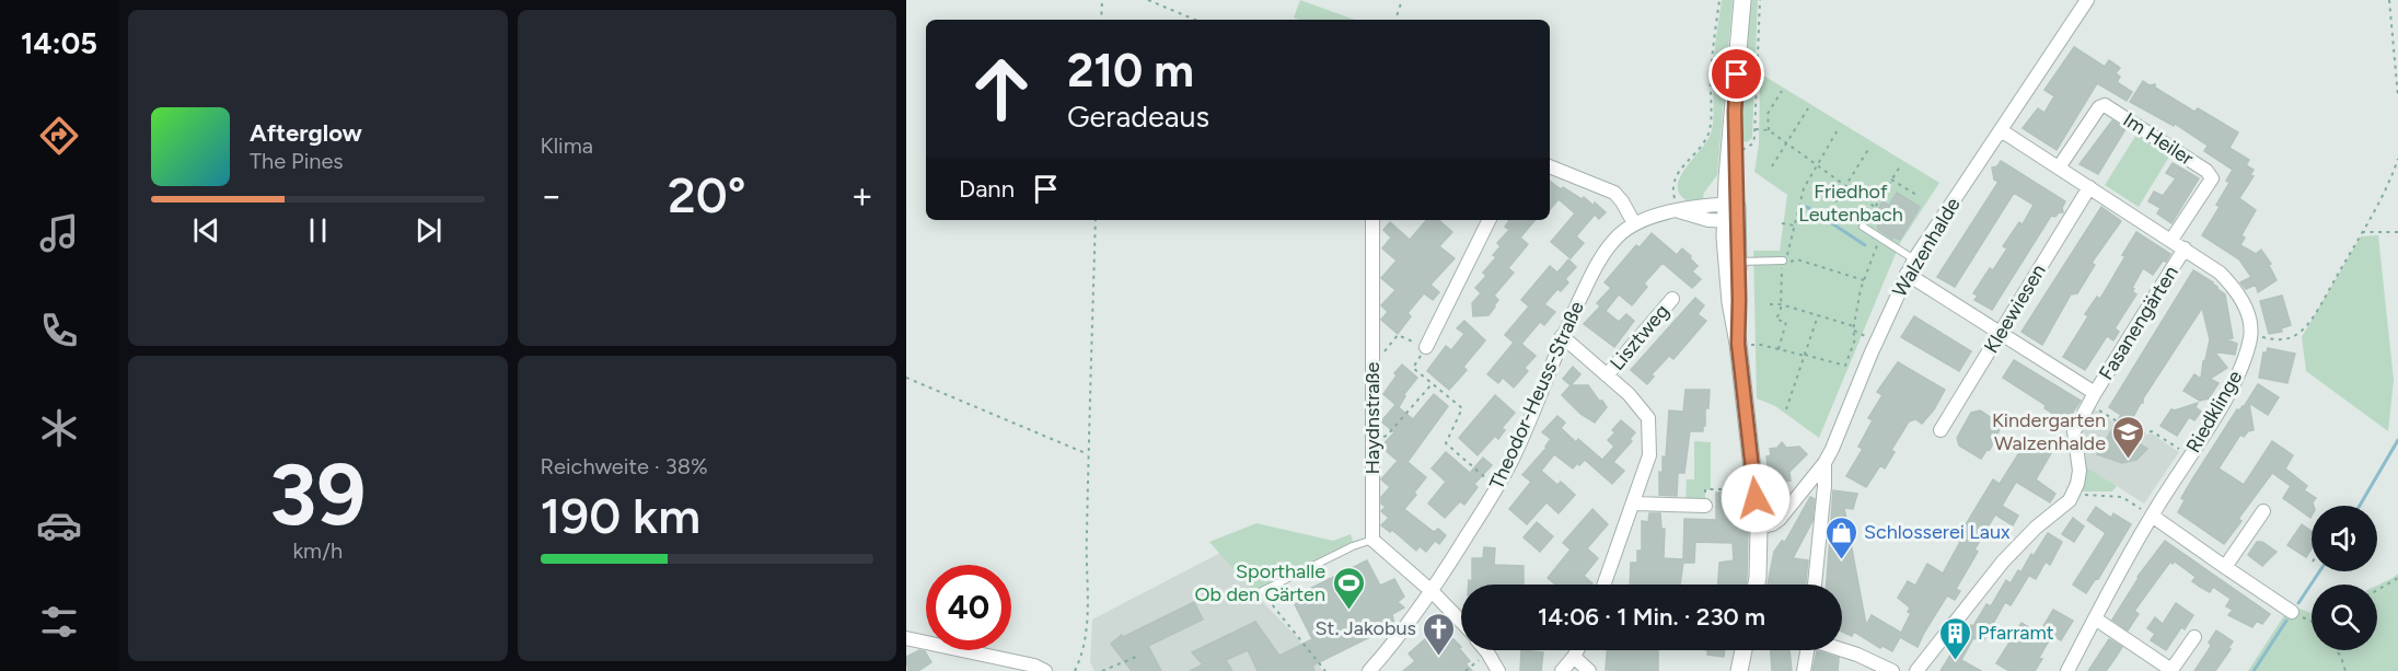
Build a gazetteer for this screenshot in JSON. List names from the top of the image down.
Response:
{
  "streets": {
    "street": [
      "Im Heiler",
      "Walzenhalde",
      "Kleewiesen",
      "Fasanengärten",
      "Lisztweg",
      "Theodor-Heuss-Straße",
      "Riedklinge",
      "Haydnstraße"
    ]
  },
  "crossings": [
    ["Im Heiler", "Fasanengärten"],
    ["Walzenhalde", "Fasanengärten"],
    ["Kleewiesen", "Fasanengärten"]
  ],
  "parks": ["Friedhof Leutenbach"],
  "places": {
    "school or university": ["Kindergarten Walzenhalde"],
    "shop": ["Schlosserei Laux"],
    "sports": ["Sporthalle Ob den Gärten"],
    "church": ["St. Jakobus"],
    "building": ["Pfarramt"]
  },
  "page": {
    "tabs": "14:05",
    "tile": [
      "Klima",
      ["39", "km/h"],
      ["Reichweite · 38%", "190 km"]
    ],
    "turn": ["210 m", "Geradeaus"],
    "song": ["Afterglow", "The Pines"],
    "then": "Dann",
    "heat": ["−", "20°", "+"],
    "limit": "40",
    "trip": "14:06 · 1 Min. · 230 m"
  }
}
